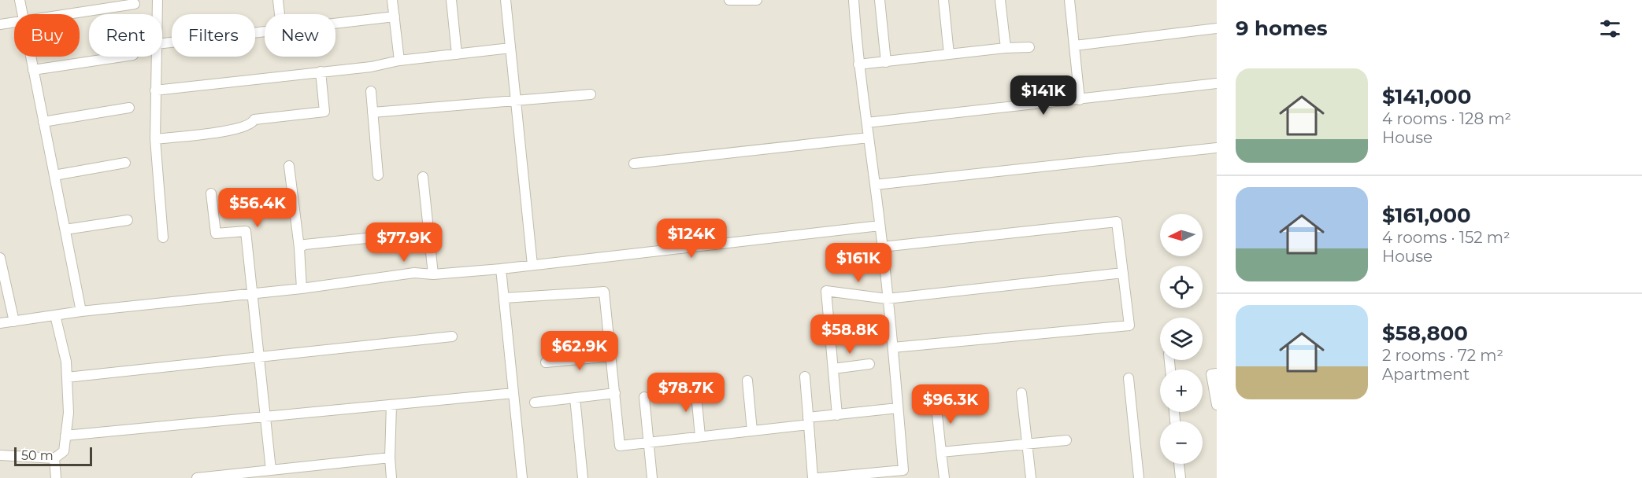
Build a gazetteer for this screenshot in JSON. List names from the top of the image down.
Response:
{
  "scale_bar": "50 m",
  "north": "left",
  "page": {
    "heading": "9 homes",
    "chip": [
      "Buy",
      "Rent",
      "Filters",
      "New"
    ],
    "list": [
      {
        "name": "$141,000",
        "note": "4 rooms · 128 m² · House"
      },
      {
        "name": "$161,000",
        "note": "4 rooms · 152 m² · House"
      },
      {
        "name": "$58,800",
        "note": "2 rooms · 72 m² · Apartment"
      }
    ],
    "price": [
      "$141K",
      "$56.4K",
      "$124K",
      "$77.9K",
      "$161K",
      "$58.8K",
      "$62.9K",
      "$78.7K",
      "$96.3K"
    ],
    "map_buttons": ["+", "−"],
    "scale": "50 m"
  }
}
